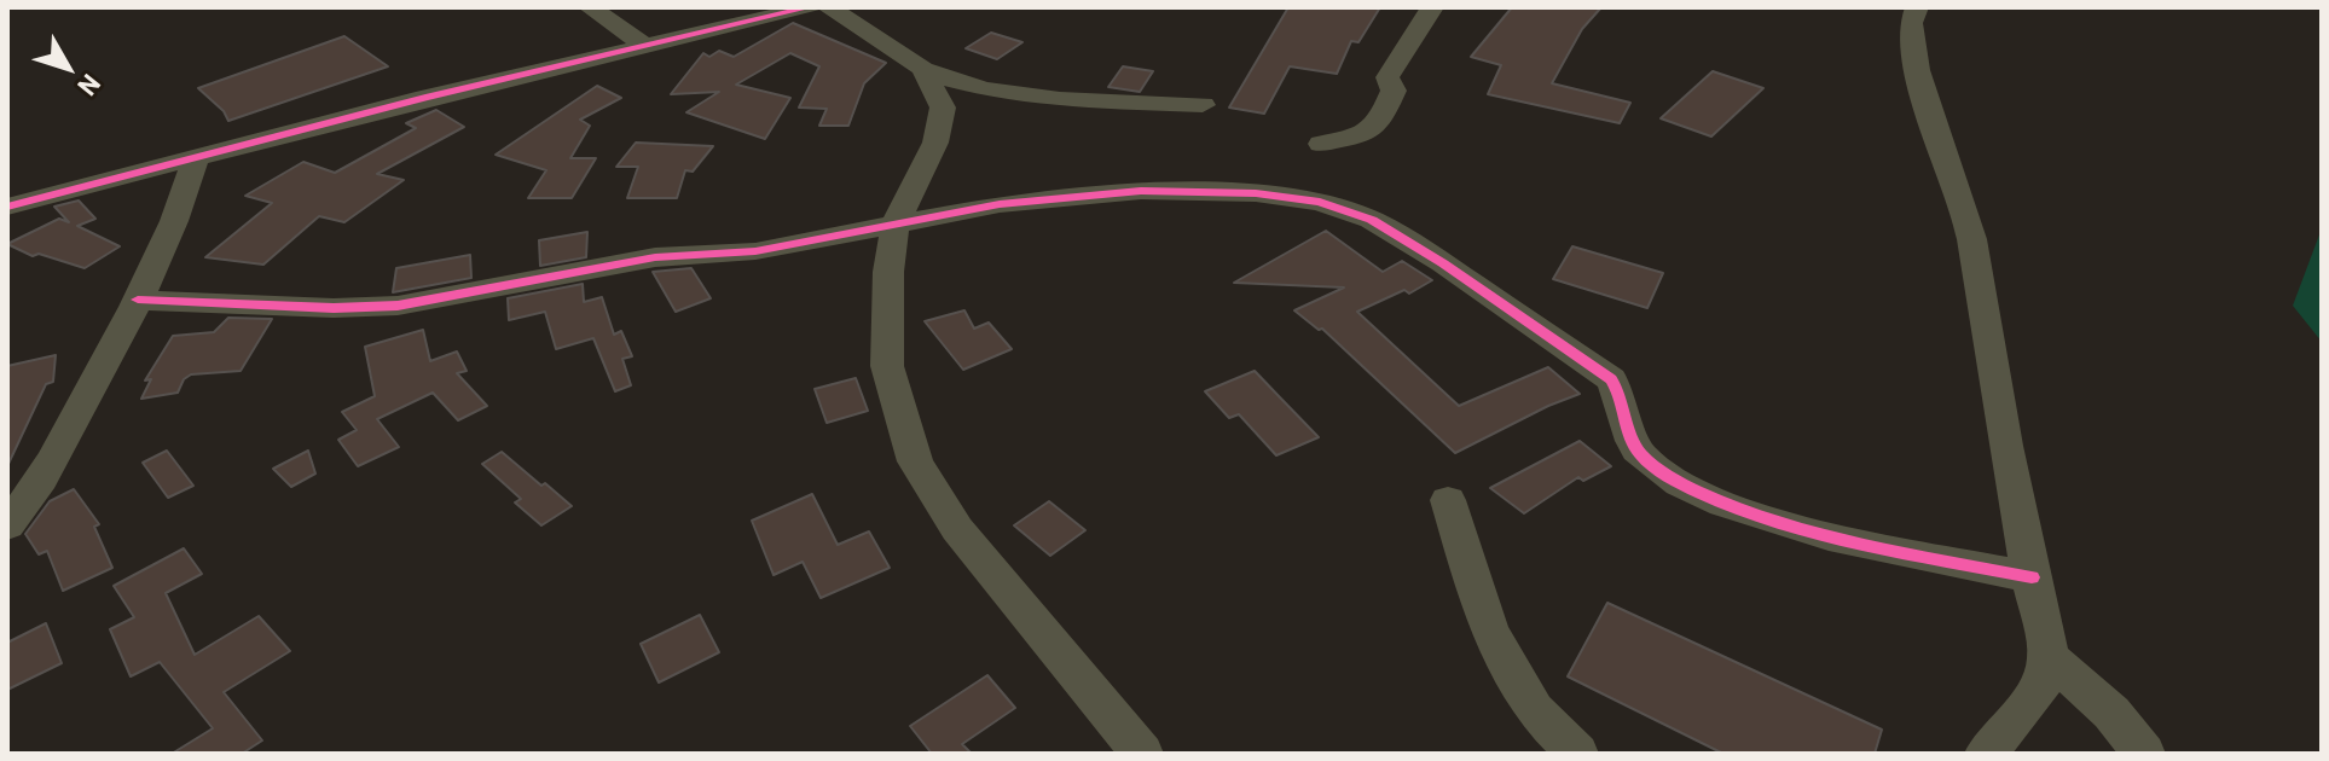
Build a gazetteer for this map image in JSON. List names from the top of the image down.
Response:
{
  "north": "bottom right"
}
